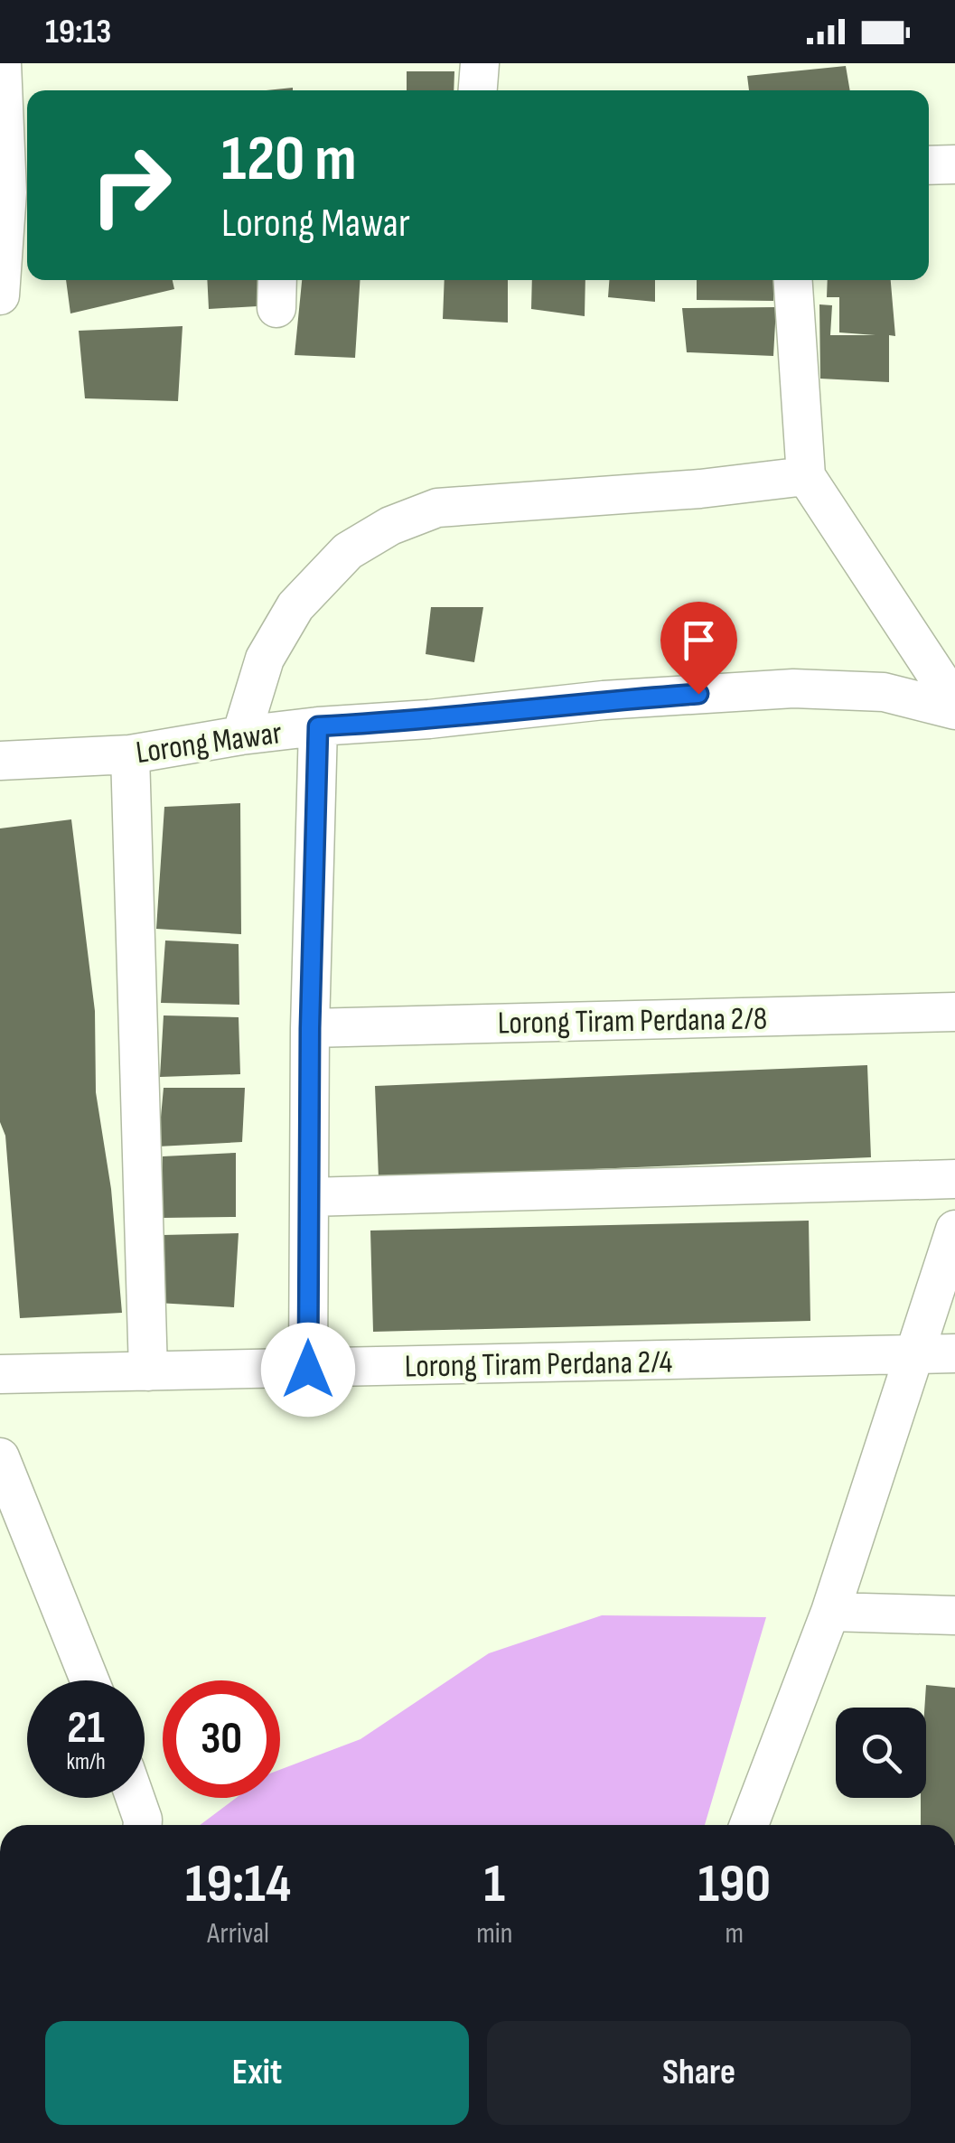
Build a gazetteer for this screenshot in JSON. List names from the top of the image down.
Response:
{
  "streets": {
    "street": ["Lorong Mawar", "Lorong Tiram Perdana 2/8", "Lorong Tiram Perdana 2/4"]
  },
  "page": {
    "status": "19:13",
    "turn": ["120 m", "Lorong Mawar"],
    "speed": "21 km/h",
    "limit": "30",
    "eta": [
      "19:14",
      "Arrival",
      "1",
      "min",
      "190",
      "m"
    ],
    "buttons": ["Exit", "Share"]
  }
}
